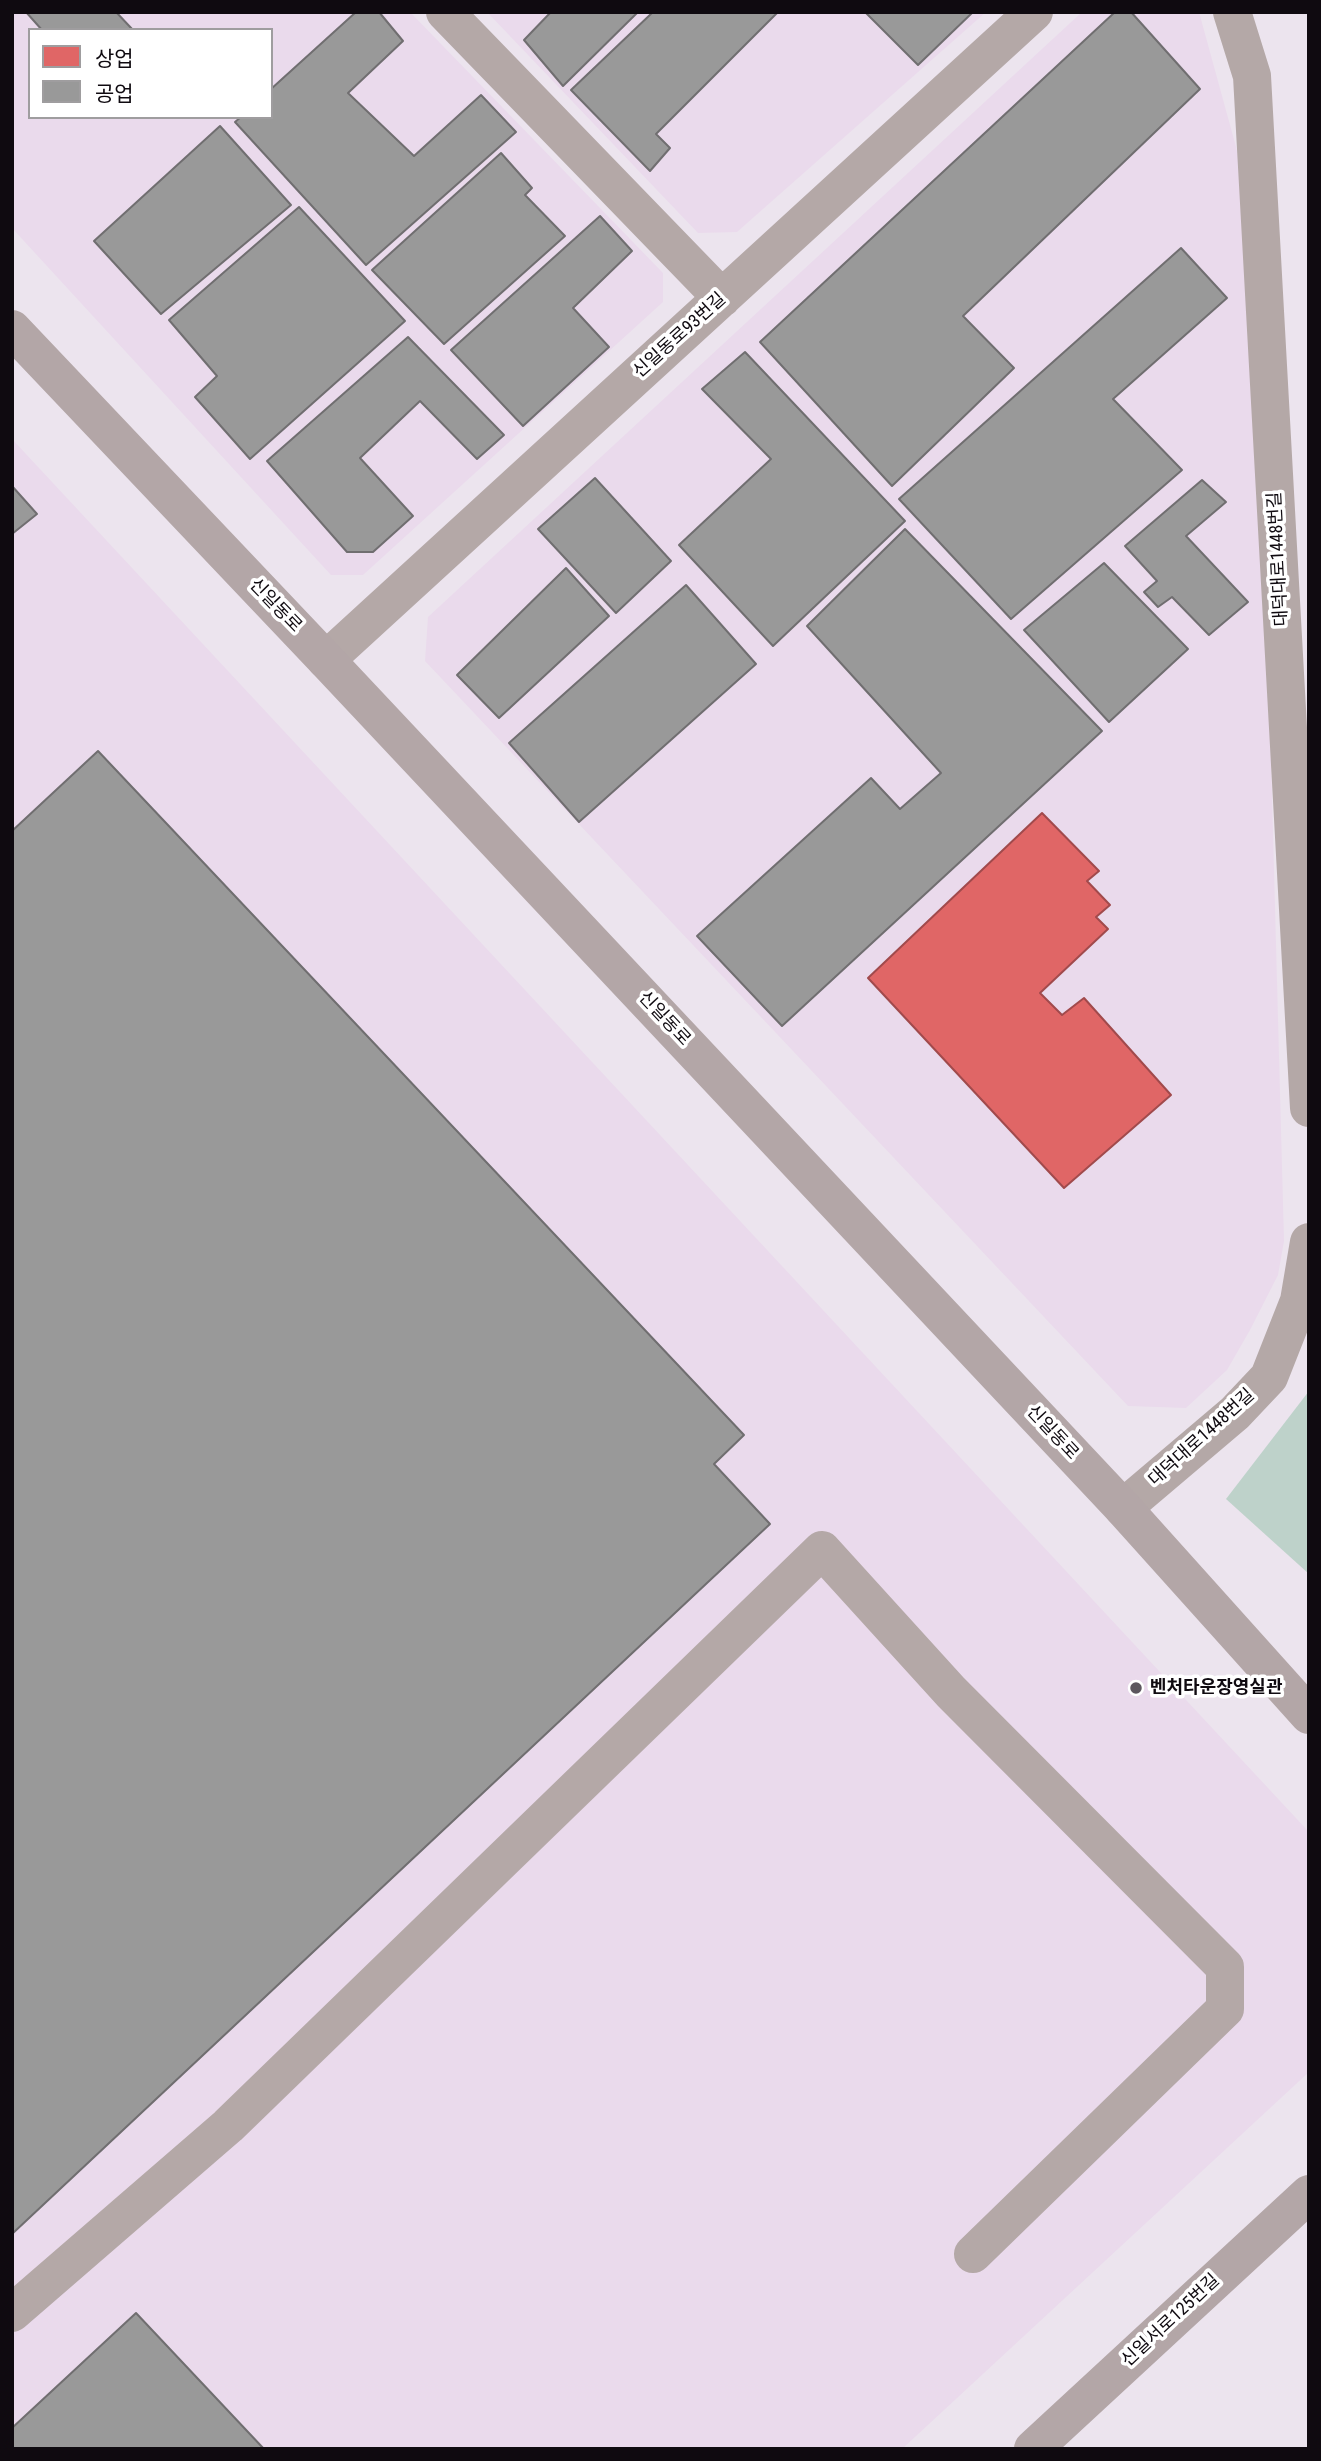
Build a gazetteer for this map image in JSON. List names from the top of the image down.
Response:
{
  "streets": {
    "main road": ["신일동로", "신일서로125번길"],
    "street": ["신일동로93번길", "대덕대로1448번길"]
  },
  "crossings": [
    ["신일동로93번길", "신일동로"],
    ["대덕대로1448번길", "신일동로"]
  ],
  "places": ["벤처타운장영실관"],
  "legend": ["상업", "공업"]
}
